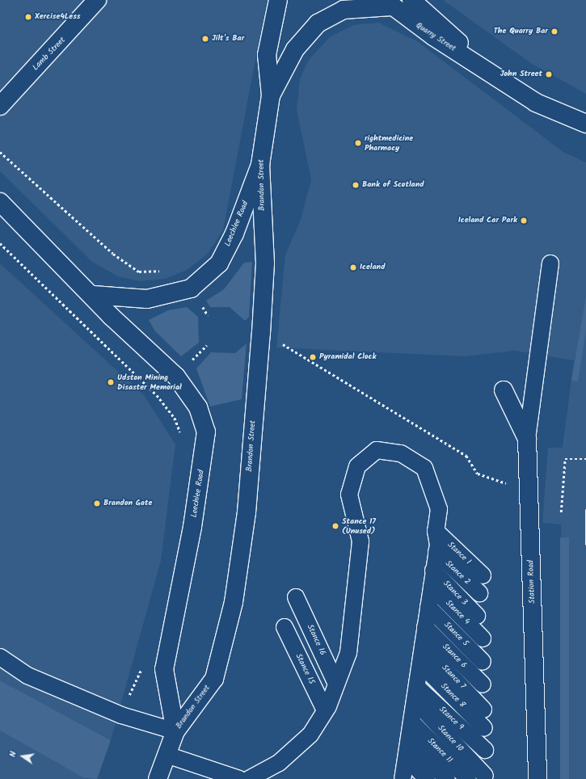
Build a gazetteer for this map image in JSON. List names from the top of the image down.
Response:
{
  "streets": {
    "main road": [
      "Quarry Street",
      "Lamb Street",
      "Brandon Street",
      "Leechlee Road",
      "Station Road"
    ],
    "lane": [
      "Stance 1",
      "Stance 2",
      "Stance 3",
      "Stance 4",
      "Stance 5",
      "Stance 16",
      "Stance 6",
      "Stance 15",
      "Stance 7",
      "Stance 8",
      "Stance 9",
      "Stance 10",
      "Stance 11"
    ]
  },
  "crossings": [
    ["Quarry Street", "Brandon Street"],
    ["Brandon Street", "Leechlee Road"],
    ["Stance 9", "Stance 10"]
  ],
  "places": [
    "Xercise4Less",
    "The Quarry Bar",
    "Jilt's Bar",
    "John Street",
    "rightmedicine Pharmacy",
    "Bank of Scotland",
    "Iceland Car Park",
    "Iceland",
    "Pyramidal Clock",
    "Udston Mining Disaster Memorial",
    "Brandon Gate",
    "Stance 17 (Unused)"
  ],
  "north": "left"
}
